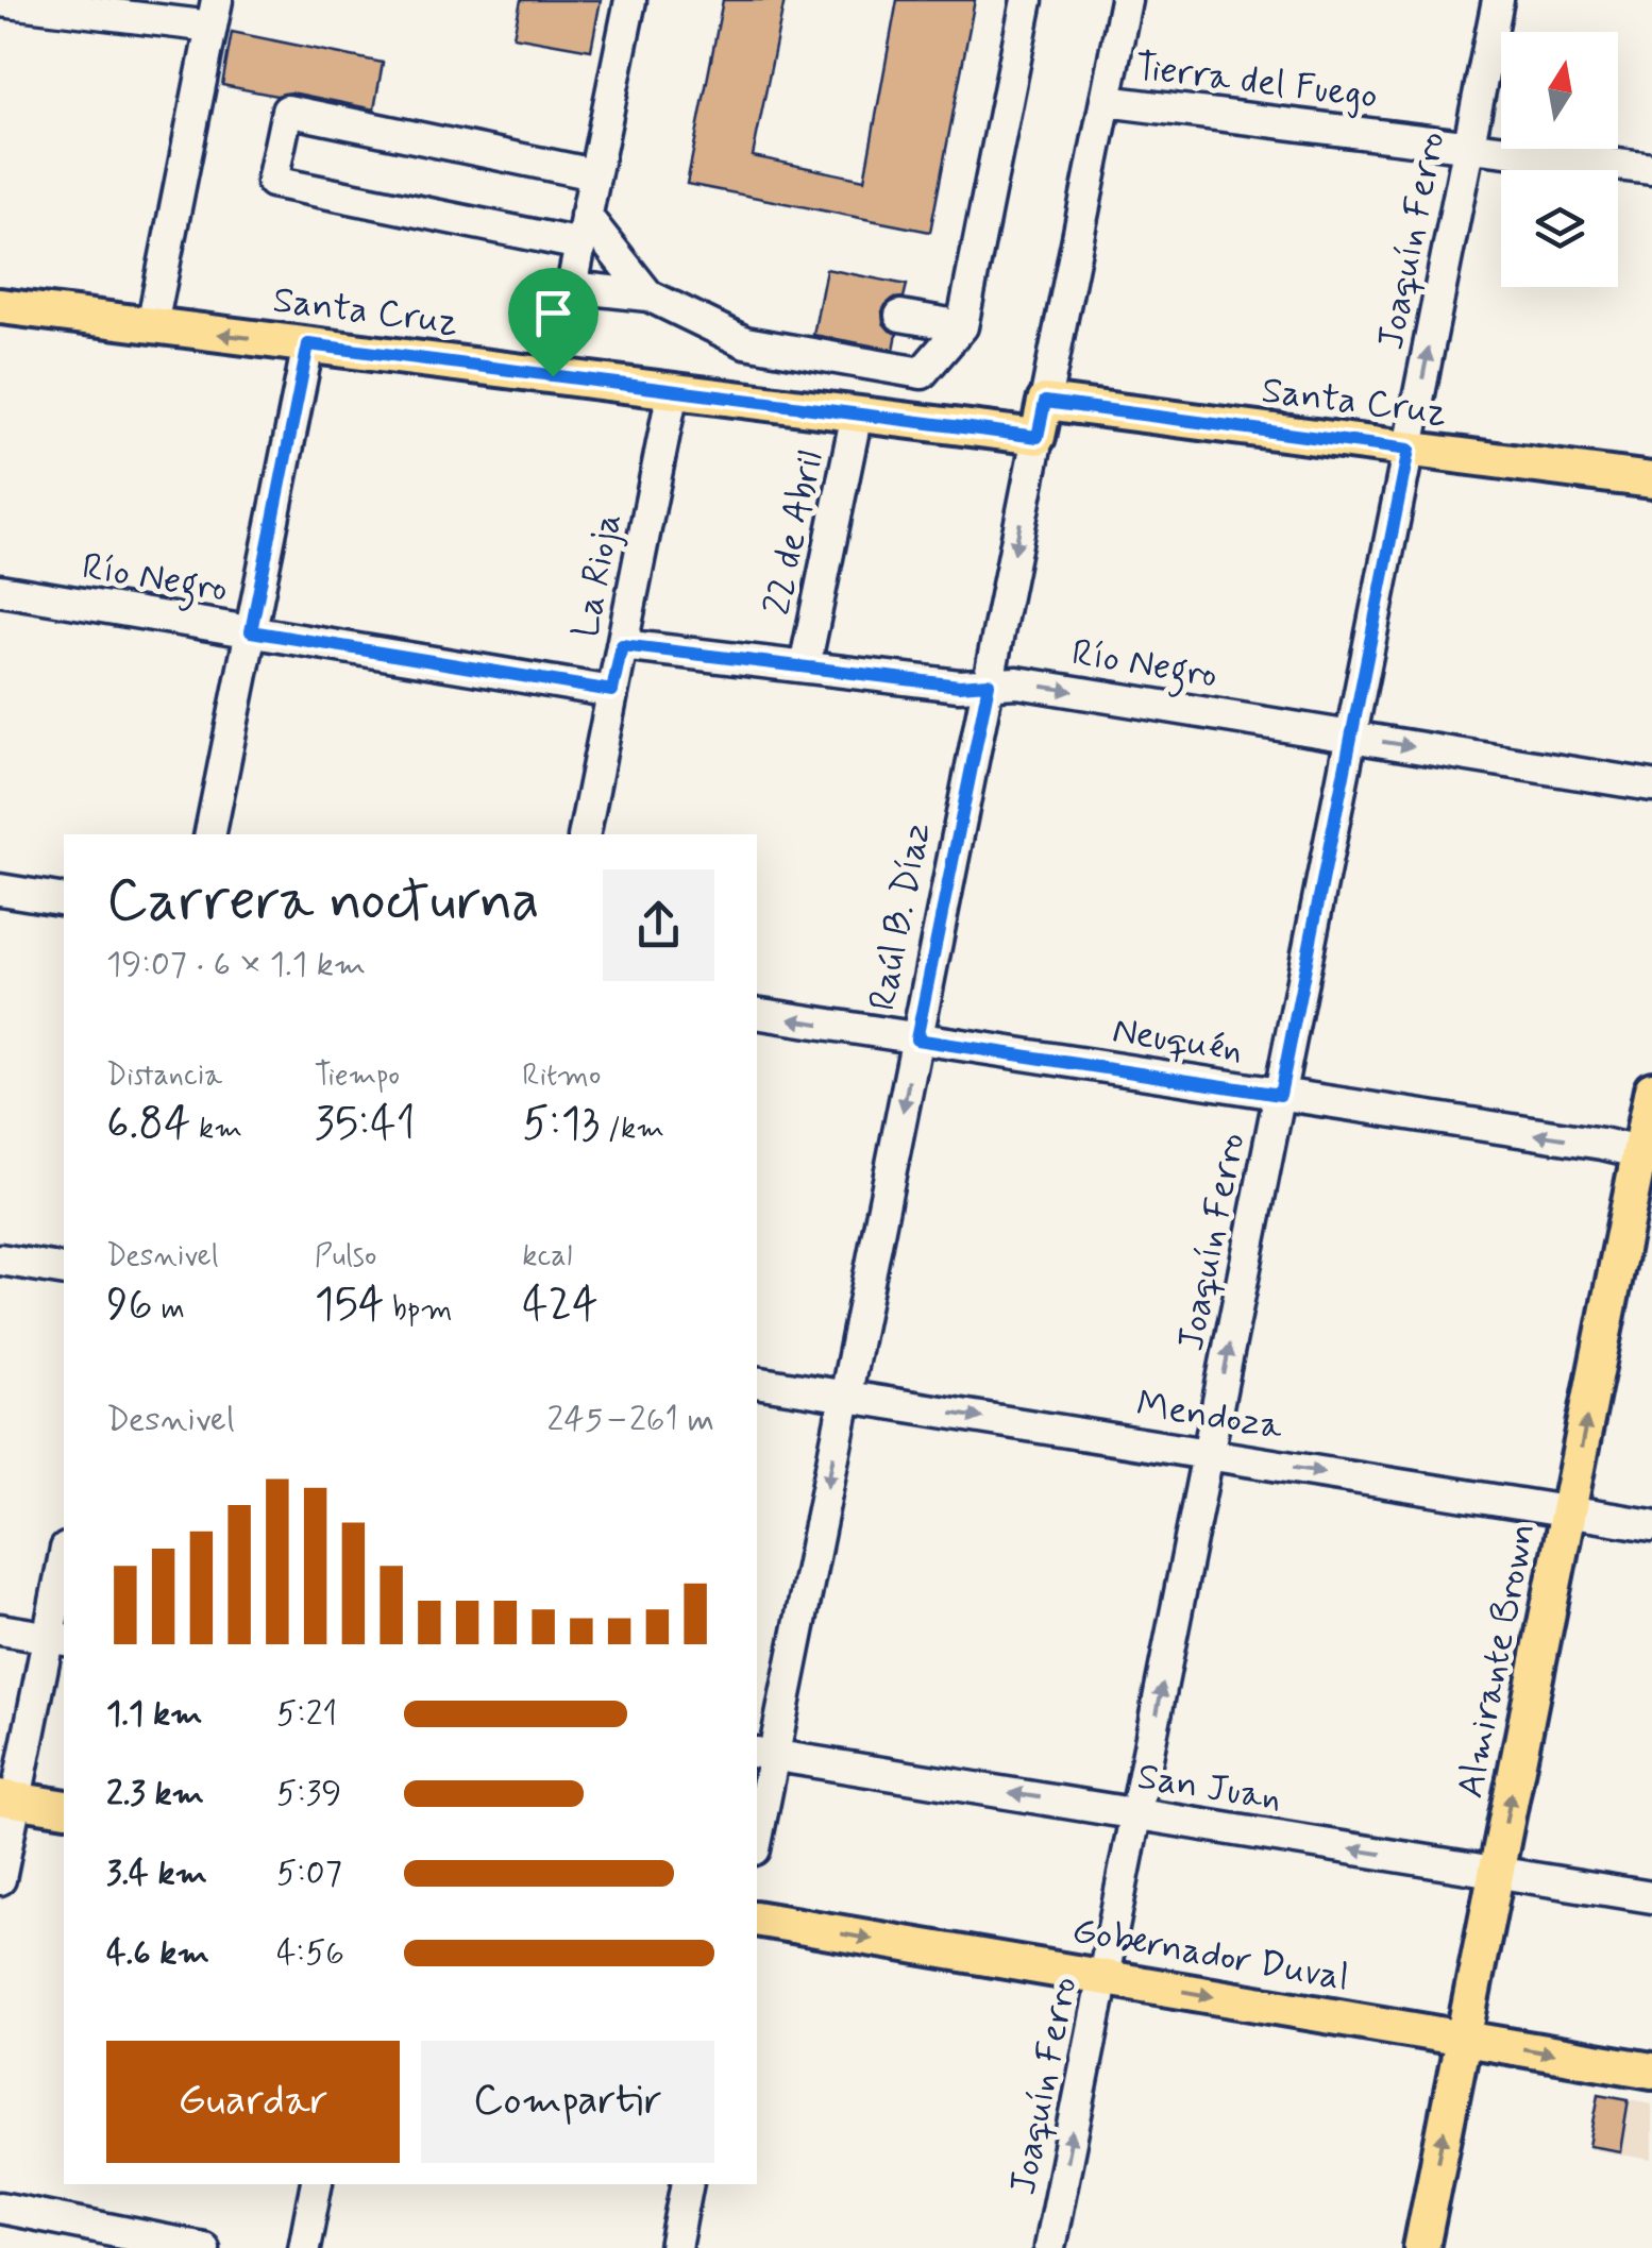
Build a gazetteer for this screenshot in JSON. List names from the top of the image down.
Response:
{
  "streets": {
    "main road": ["Santa Cruz", "Almirante Brown", "Gobernador Duval"],
    "street": [
      "Tierra del Fuego",
      "Joaquín Ferro",
      "22 de Abril",
      "La Rioja",
      "Río Negro",
      "Raúl B. Díaz",
      "Neuquén",
      "Mendoza",
      "San Juan"
    ]
  },
  "crossings": [
    ["Tierra del Fuego", "Joaquín Ferro"],
    ["Tierra del Fuego", "Raúl B. Díaz"],
    ["Joaquín Ferro", "Santa Cruz"],
    ["Joaquín Ferro", "Río Negro"],
    ["Joaquín Ferro", "Neuquén"],
    ["Joaquín Ferro", "Mendoza"],
    ["Joaquín Ferro", "San Juan"],
    ["Joaquín Ferro", "Gobernador Duval"],
    ["Santa Cruz", "22 de Abril"],
    ["Santa Cruz", "La Rioja"],
    ["Santa Cruz", "Raúl B. Díaz"],
    ["22 de Abril", "Río Negro"],
    ["La Rioja", "Río Negro"],
    ["Río Negro", "Raúl B. Díaz"],
    ["Raúl B. Díaz", "Neuquén"],
    ["Raúl B. Díaz", "Mendoza"],
    ["Raúl B. Díaz", "San Juan"],
    ["Neuquén", "Almirante Brown"],
    ["Mendoza", "Almirante Brown"],
    ["Almirante Brown", "San Juan"],
    ["Almirante Brown", "Gobernador Duval"]
  ],
  "one_way": [
    "Joaquín Ferro",
    "Río Negro",
    "Raúl B. Díaz",
    "Neuquén",
    "Mendoza",
    "Almirante Brown",
    "San Juan",
    "Gobernador Duval"
  ],
  "north": "top",
  "page": {
    "heading": ["Carrera nocturna", "19:07 · 6 × 1.1 km"],
    "stats": [
      ["Distancia", "6.84 km"],
      ["Tiempo", "35:41"],
      ["Ritmo", "5:13 /km"],
      ["Desnivel", "96 m"],
      ["Pulso", "154 bpm"],
      ["kcal", "424"]
    ],
    "chart": ["Desnivel", "245–261 m"],
    "list": [
      {
        "name": "1.1 km",
        "note": "5:21"
      },
      {
        "name": "2.3 km",
        "note": "5:39"
      },
      {
        "name": "3.4 km",
        "note": "5:07"
      },
      {
        "name": "4.6 km",
        "note": "4:56"
      }
    ],
    "buttons": ["Guardar", "Compartir"]
  }
}
